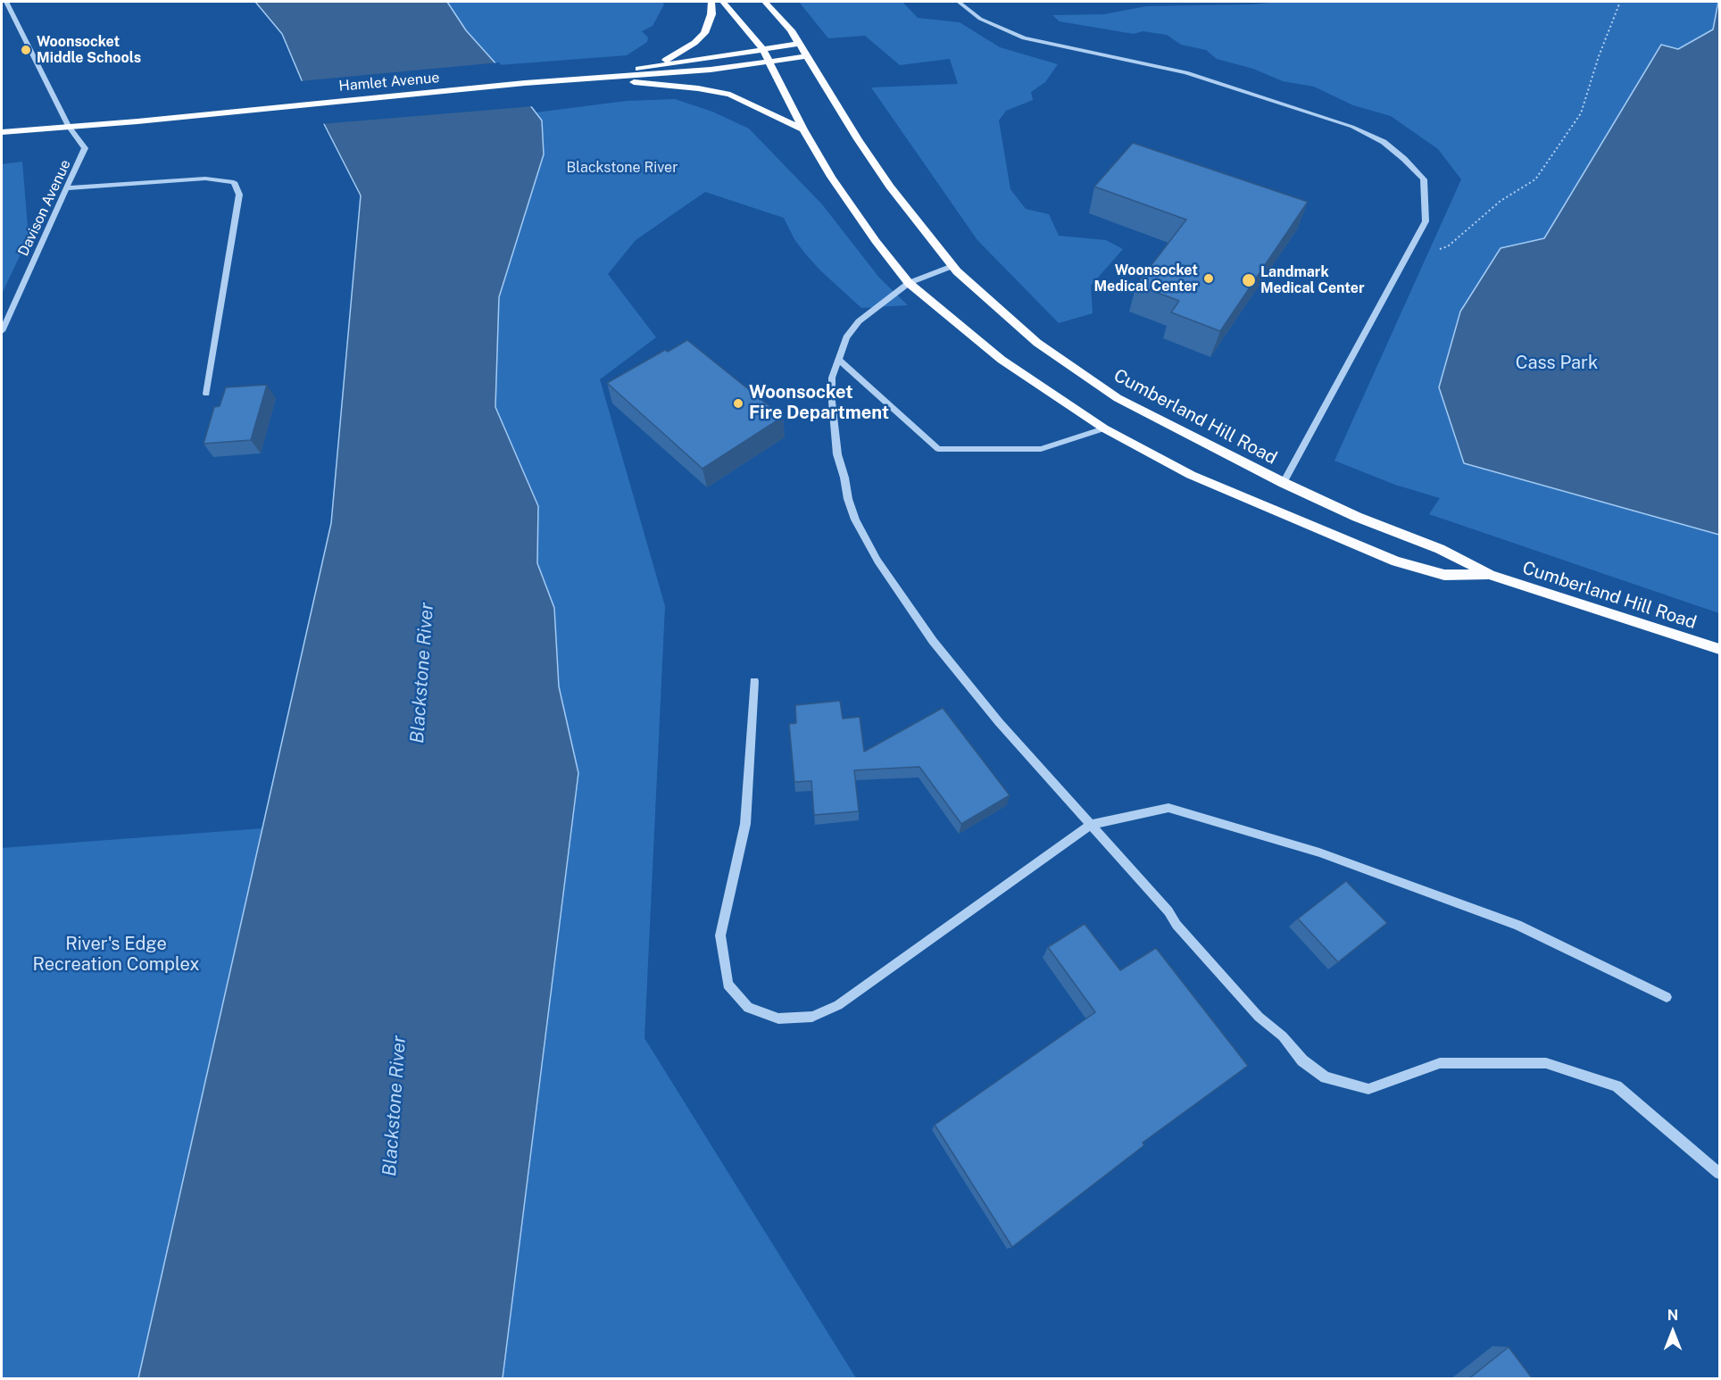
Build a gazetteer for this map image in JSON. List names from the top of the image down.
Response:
{
  "streets": {
    "main road": ["Hamlet Avenue", "Cumberland Hill Road"],
    "street": ["Davison Avenue"]
  },
  "crossings": [
    ["Hamlet Avenue", "Davison Avenue"],
    ["Hamlet Avenue", "Cumberland Hill Road"]
  ],
  "water": ["Blackstone River"],
  "parks": ["Blackstone River", "Cass Park", "River's Edge Recreation Complex"],
  "places": [
    "Woonsocket Middle Schools",
    "Woonsocket Medical Center",
    "Landmark Medical Center",
    "Woonsocket Fire Department"
  ],
  "north": "top"
}
